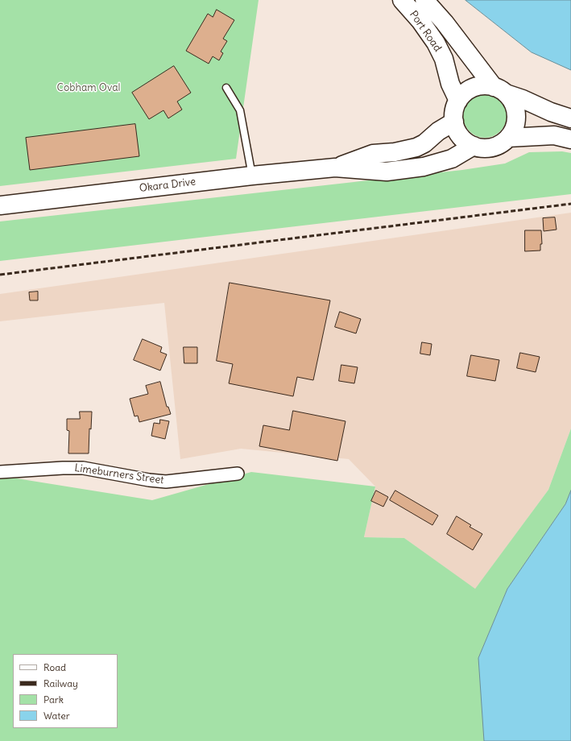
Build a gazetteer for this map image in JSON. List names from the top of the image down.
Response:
{
  "streets": {
    "main road": ["Port Road", "Okara Drive"],
    "street": ["Limeburners Street"]
  },
  "crossings": [
    ["Port Road", "Okara Drive"]
  ],
  "parks": ["Cobham Oval"],
  "legend": [
    "Road",
    "Railway",
    "Park",
    "Water"
  ]
}
